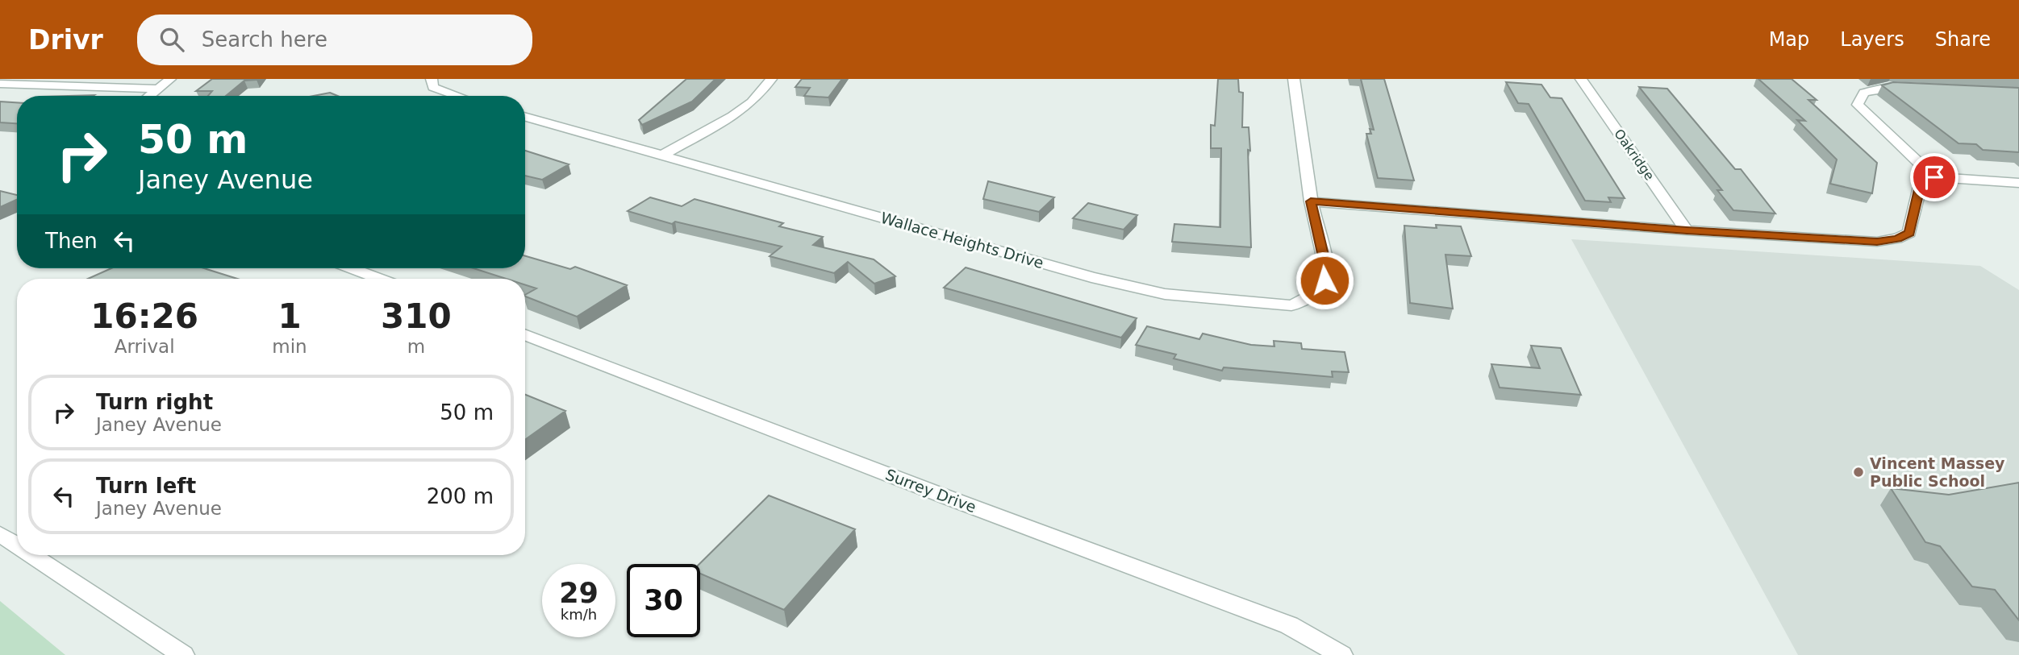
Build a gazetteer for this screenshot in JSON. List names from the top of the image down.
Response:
{
  "streets": {
    "street": ["Oakridge", "Wallace Heights Drive", "Surrey Drive"]
  },
  "places": ["Vincent Massey Public School"],
  "page": {
    "header": "Drivr",
    "search": "Search here",
    "nav": ["Map", "Layers", "Share"],
    "turn": ["50 m", "Janey Avenue"],
    "then": "Then",
    "eta": [
      "16:26",
      "Arrival",
      "1",
      "min",
      "310",
      "m"
    ],
    "list": [
      {
        "name": "Turn right",
        "note": "Janey Avenue",
        "value": "50 m"
      },
      {
        "name": "Turn left",
        "note": "Janey Avenue",
        "value": "200 m"
      }
    ],
    "speed": "29 km/h",
    "limit": "30"
  }
}
